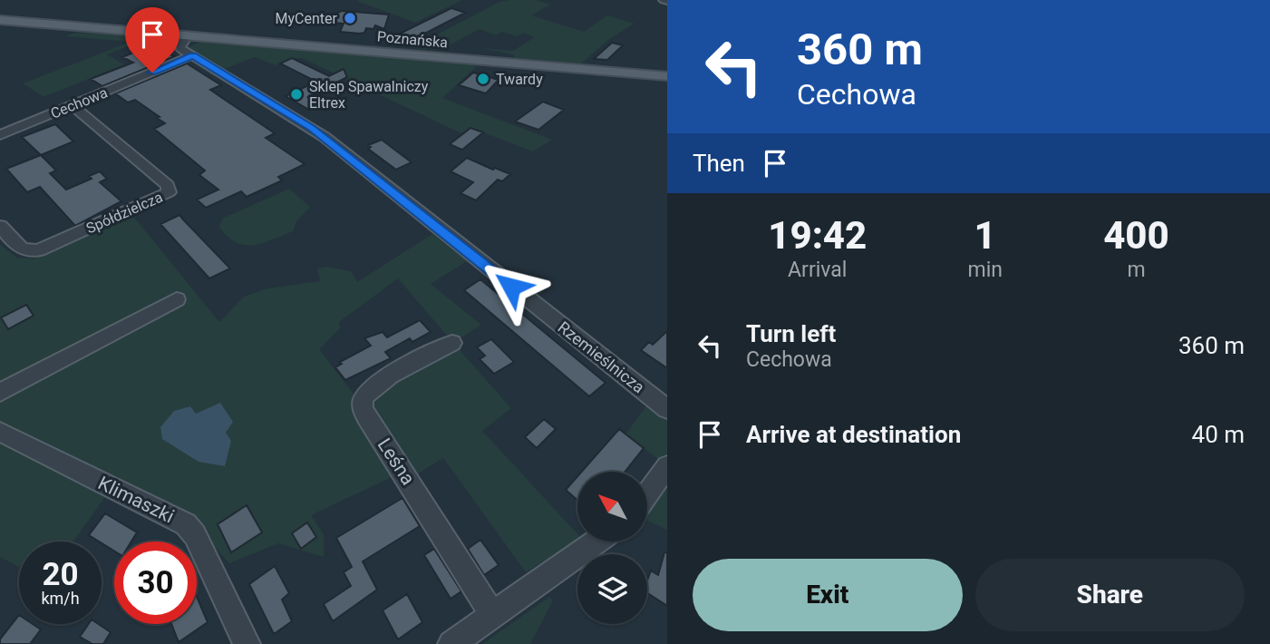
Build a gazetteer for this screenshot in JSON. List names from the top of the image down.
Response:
{
  "streets": {
    "main road": ["Poznańska"],
    "street": [
      "Cechowa",
      "Spółdzielcza",
      "Rzemieślnicza",
      "Leśna",
      "Klimaszki"
    ]
  },
  "crossings": [
    ["Cechowa", "Spółdzielcza"],
    ["Cechowa", "Rzemieślnicza"]
  ],
  "places": ["MyCenter", "Twardy", "Sklep Spawalniczy Eltrex"],
  "north": "top left",
  "page": {
    "turn": ["360 m", "Cechowa"],
    "then": "Then",
    "eta": [
      "19:42",
      "Arrival",
      "1",
      "min",
      "400",
      "m"
    ],
    "list": [
      {
        "name": "Turn left",
        "note": "Cechowa",
        "value": "360 m"
      },
      {
        "name": "Arrive at destination",
        "value": "40 m"
      }
    ],
    "speed": "20 km/h",
    "limit": "30",
    "buttons": ["Exit", "Share"]
  }
}
